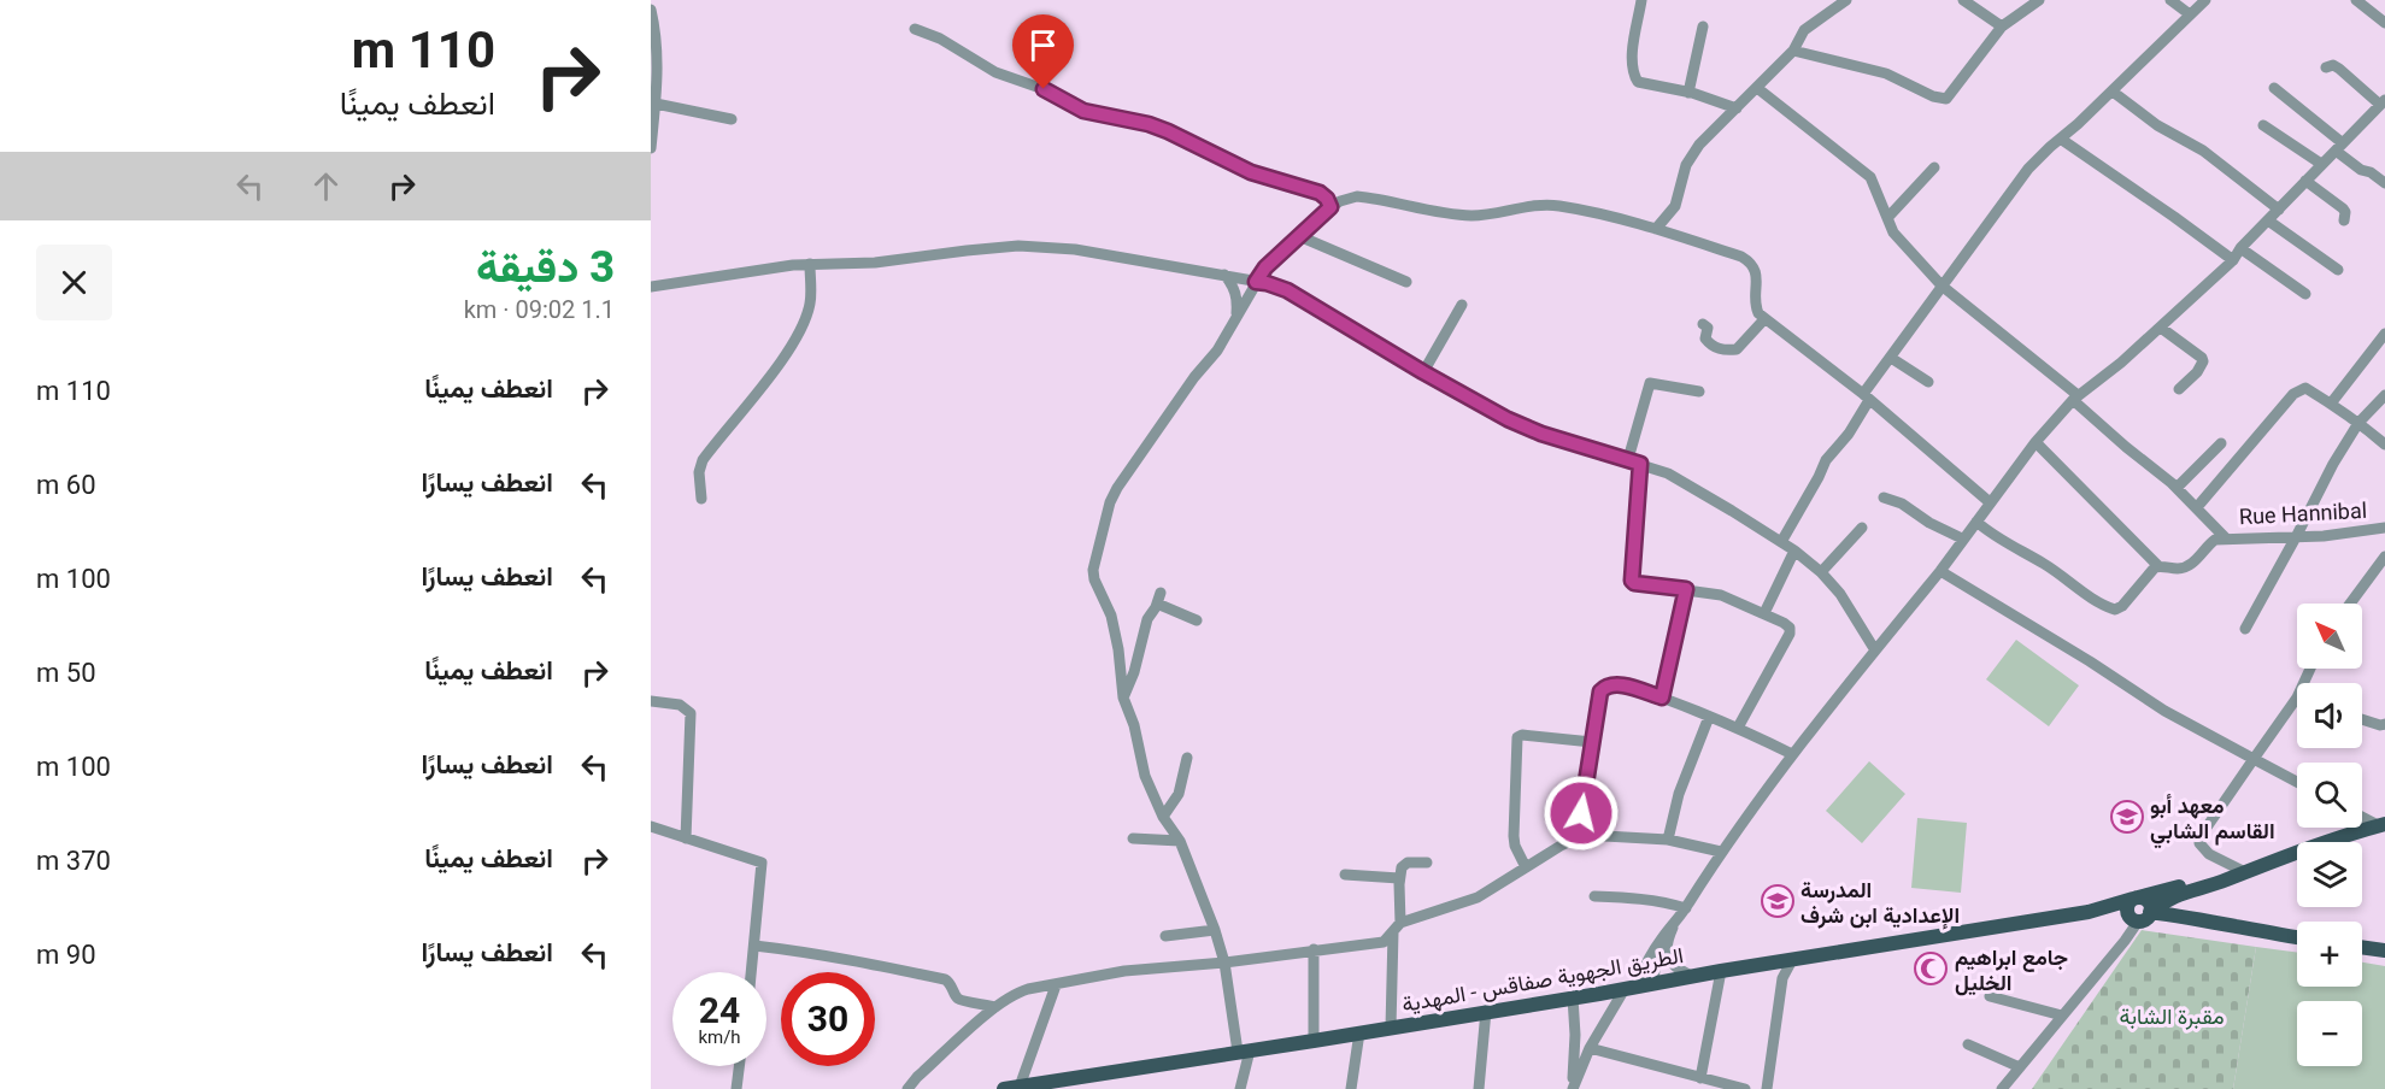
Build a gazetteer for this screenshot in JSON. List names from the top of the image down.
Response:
{
  "streets": {
    "main road": ["الطريق الجهوية صفاقس - المهدية"],
    "street": ["Rue Hannibal"]
  },
  "parks": ["مقبرة الشابة"],
  "places": {
    "school or university": ["معهد أبو القاسم الشابي", "المدرسة الإعدادية ابن شرف"],
    "mosque": ["جامع ابراهيم الخليل"]
  },
  "north": "top left",
  "page": {
    "turn": ["110 m", "انعطف يمينًا"],
    "heading": ["3 دقيقة", "1.1 km · 09:02"],
    "list": [
      {
        "name": "انعطف يمينًا",
        "value": "110 m"
      },
      {
        "name": "انعطف يسارًا",
        "value": "60 m"
      },
      {
        "name": "انعطف يسارًا",
        "value": "100 m"
      },
      {
        "name": "انعطف يمينًا",
        "value": "50 m"
      },
      {
        "name": "انعطف يسارًا",
        "value": "100 m"
      },
      {
        "name": "انعطف يمينًا",
        "value": "370 m"
      },
      {
        "name": "انعطف يسارًا",
        "value": "90 m"
      }
    ],
    "map_buttons": ["+", "−"],
    "speed": "24 km/h",
    "limit": "30"
  }
}
